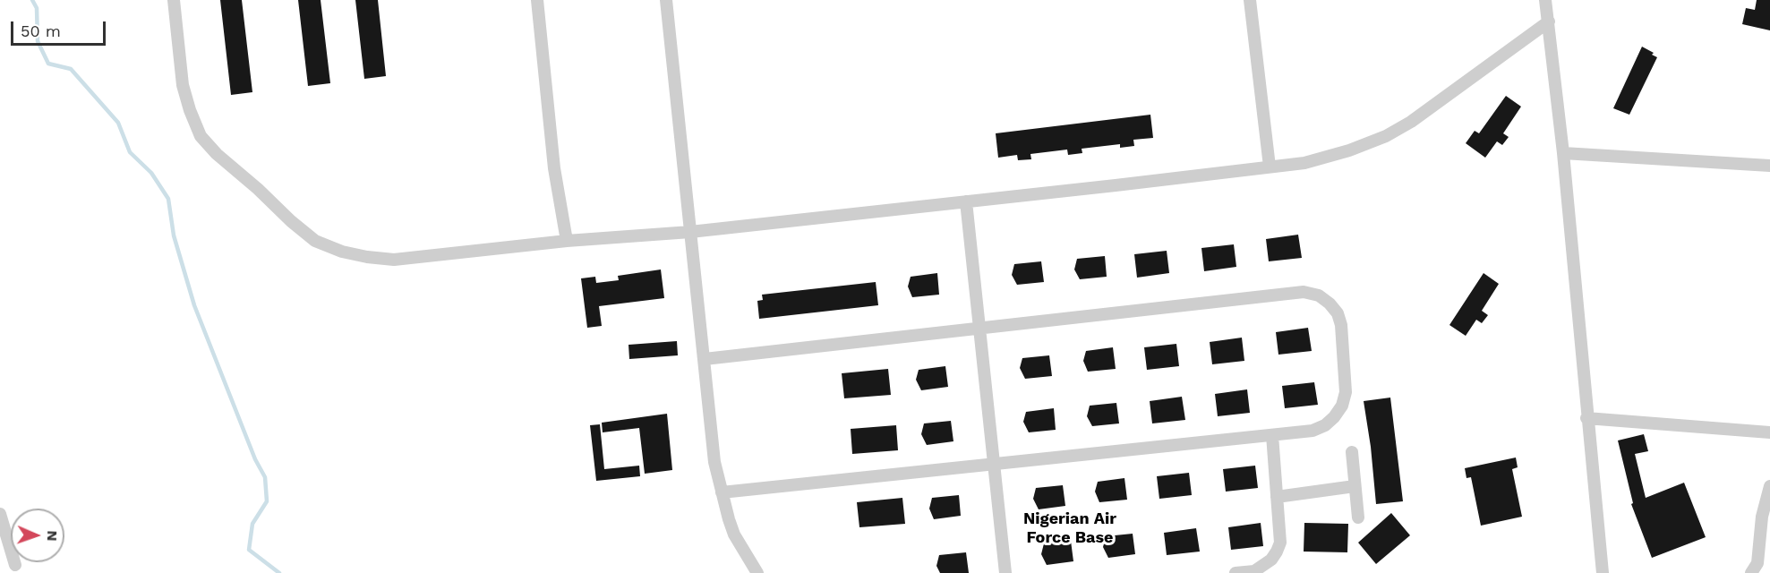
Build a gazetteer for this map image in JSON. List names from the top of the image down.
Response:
{
  "districts": ["Nigerian Air Force Base"],
  "scale_bar": "50 m",
  "north": "right"
}
